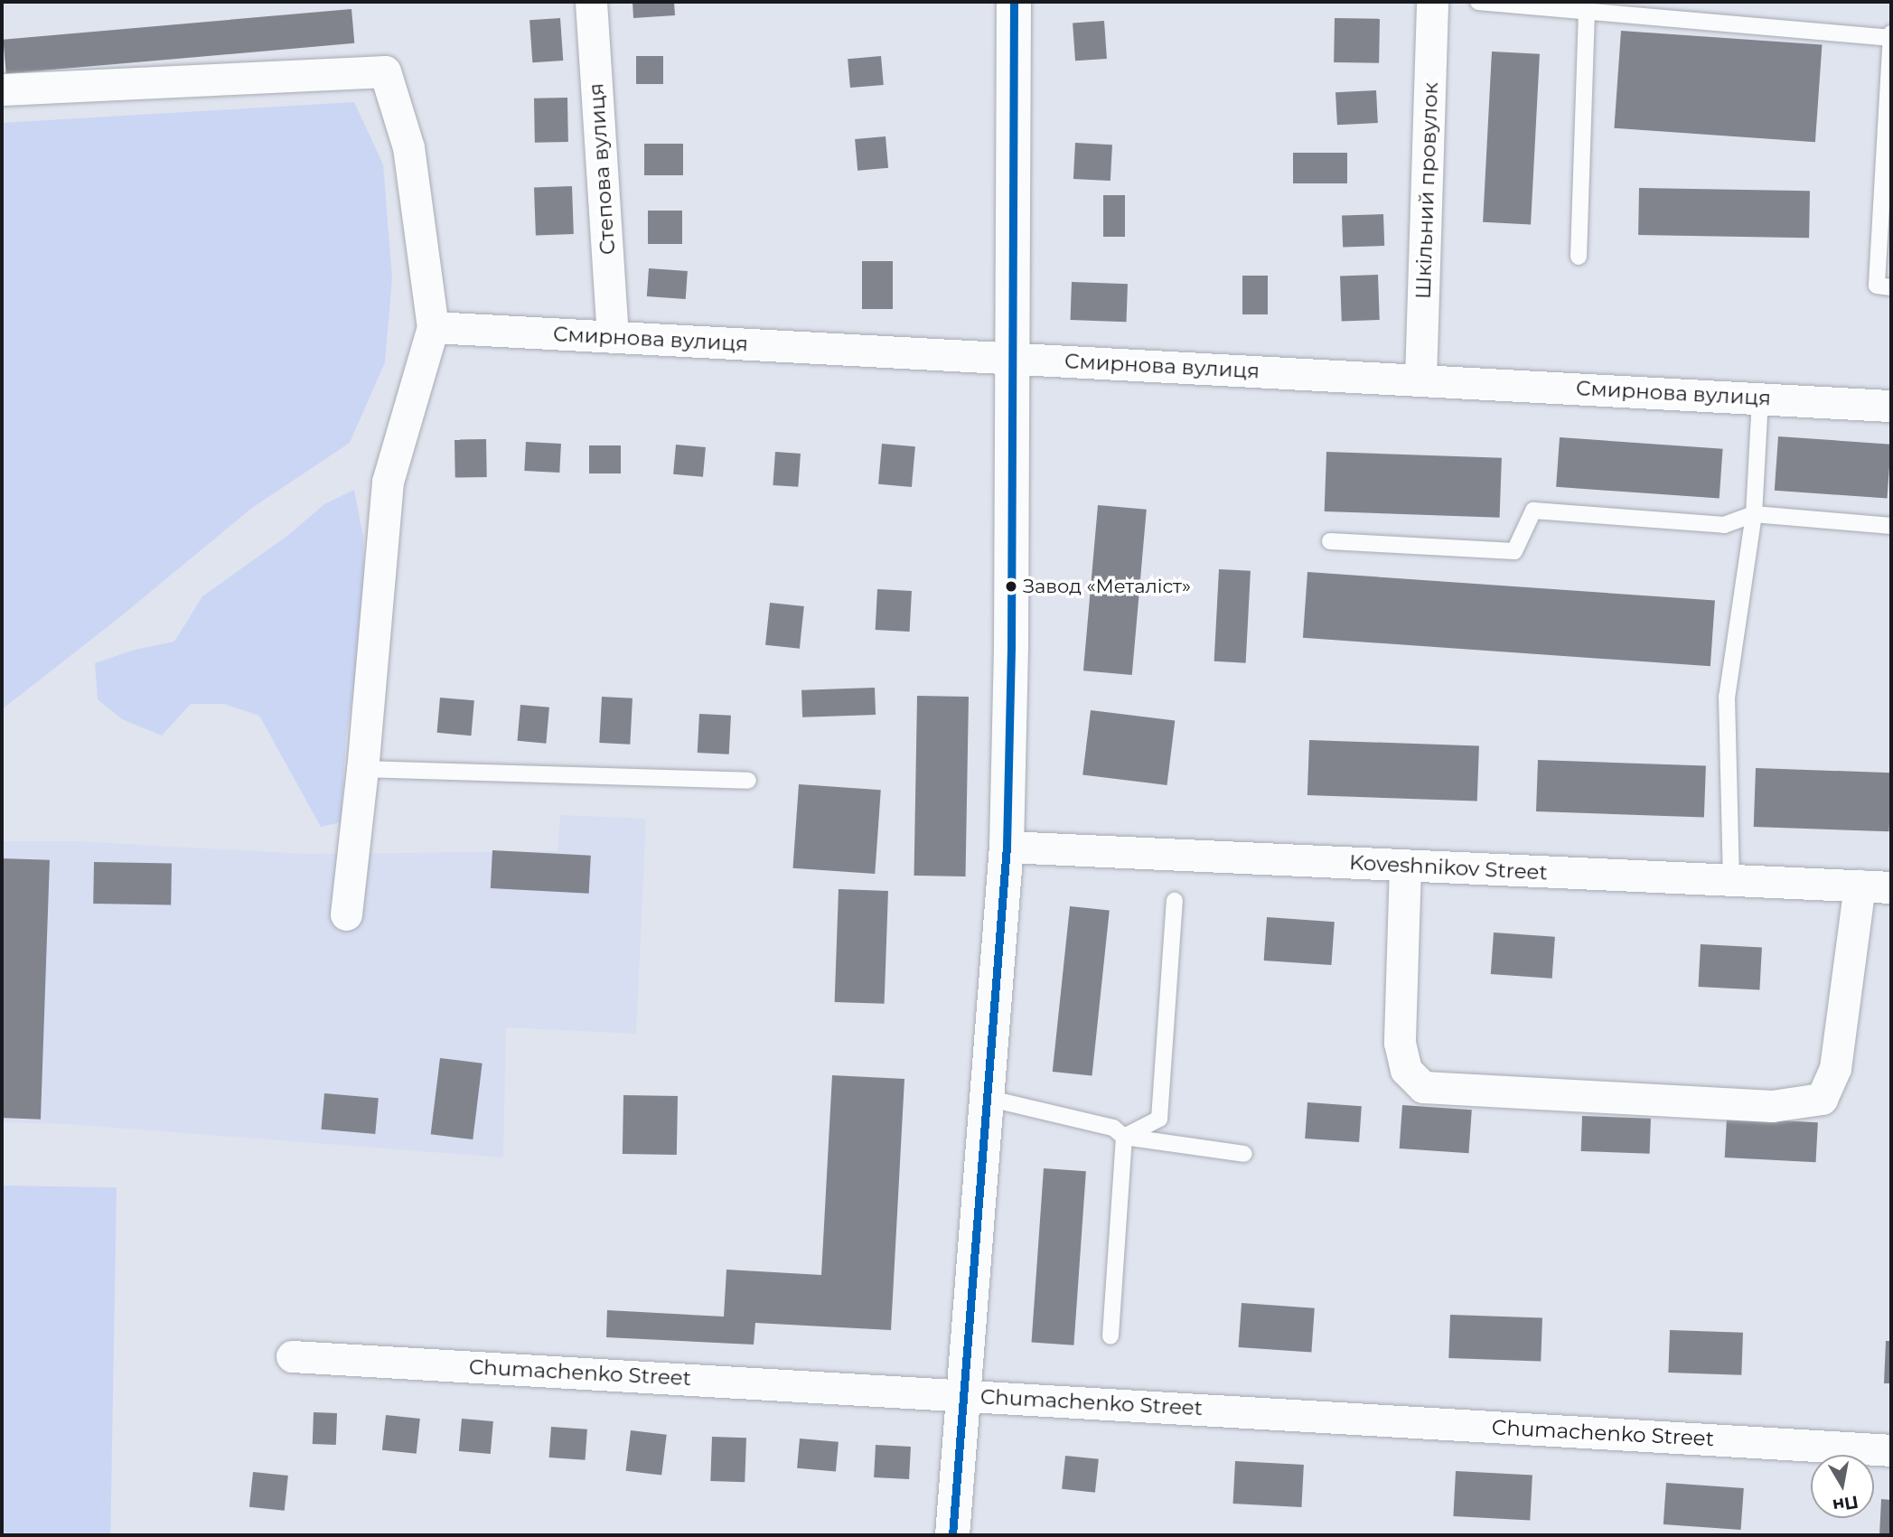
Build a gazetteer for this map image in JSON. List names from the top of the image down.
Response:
{
  "streets": {
    "street": [
      "Степова вулиця",
      "Шкільний провулок",
      "Смирнова вулиця",
      "Koveshnikov Street",
      "Chumachenko Street"
    ]
  },
  "crossings": [
    ["Степова вулиця", "Смирнова вулиця"],
    ["Шкільний провулок", "Смирнова вулиця"]
  ],
  "places": ["Завод «Металіст»"],
  "north": "bottom"
}
